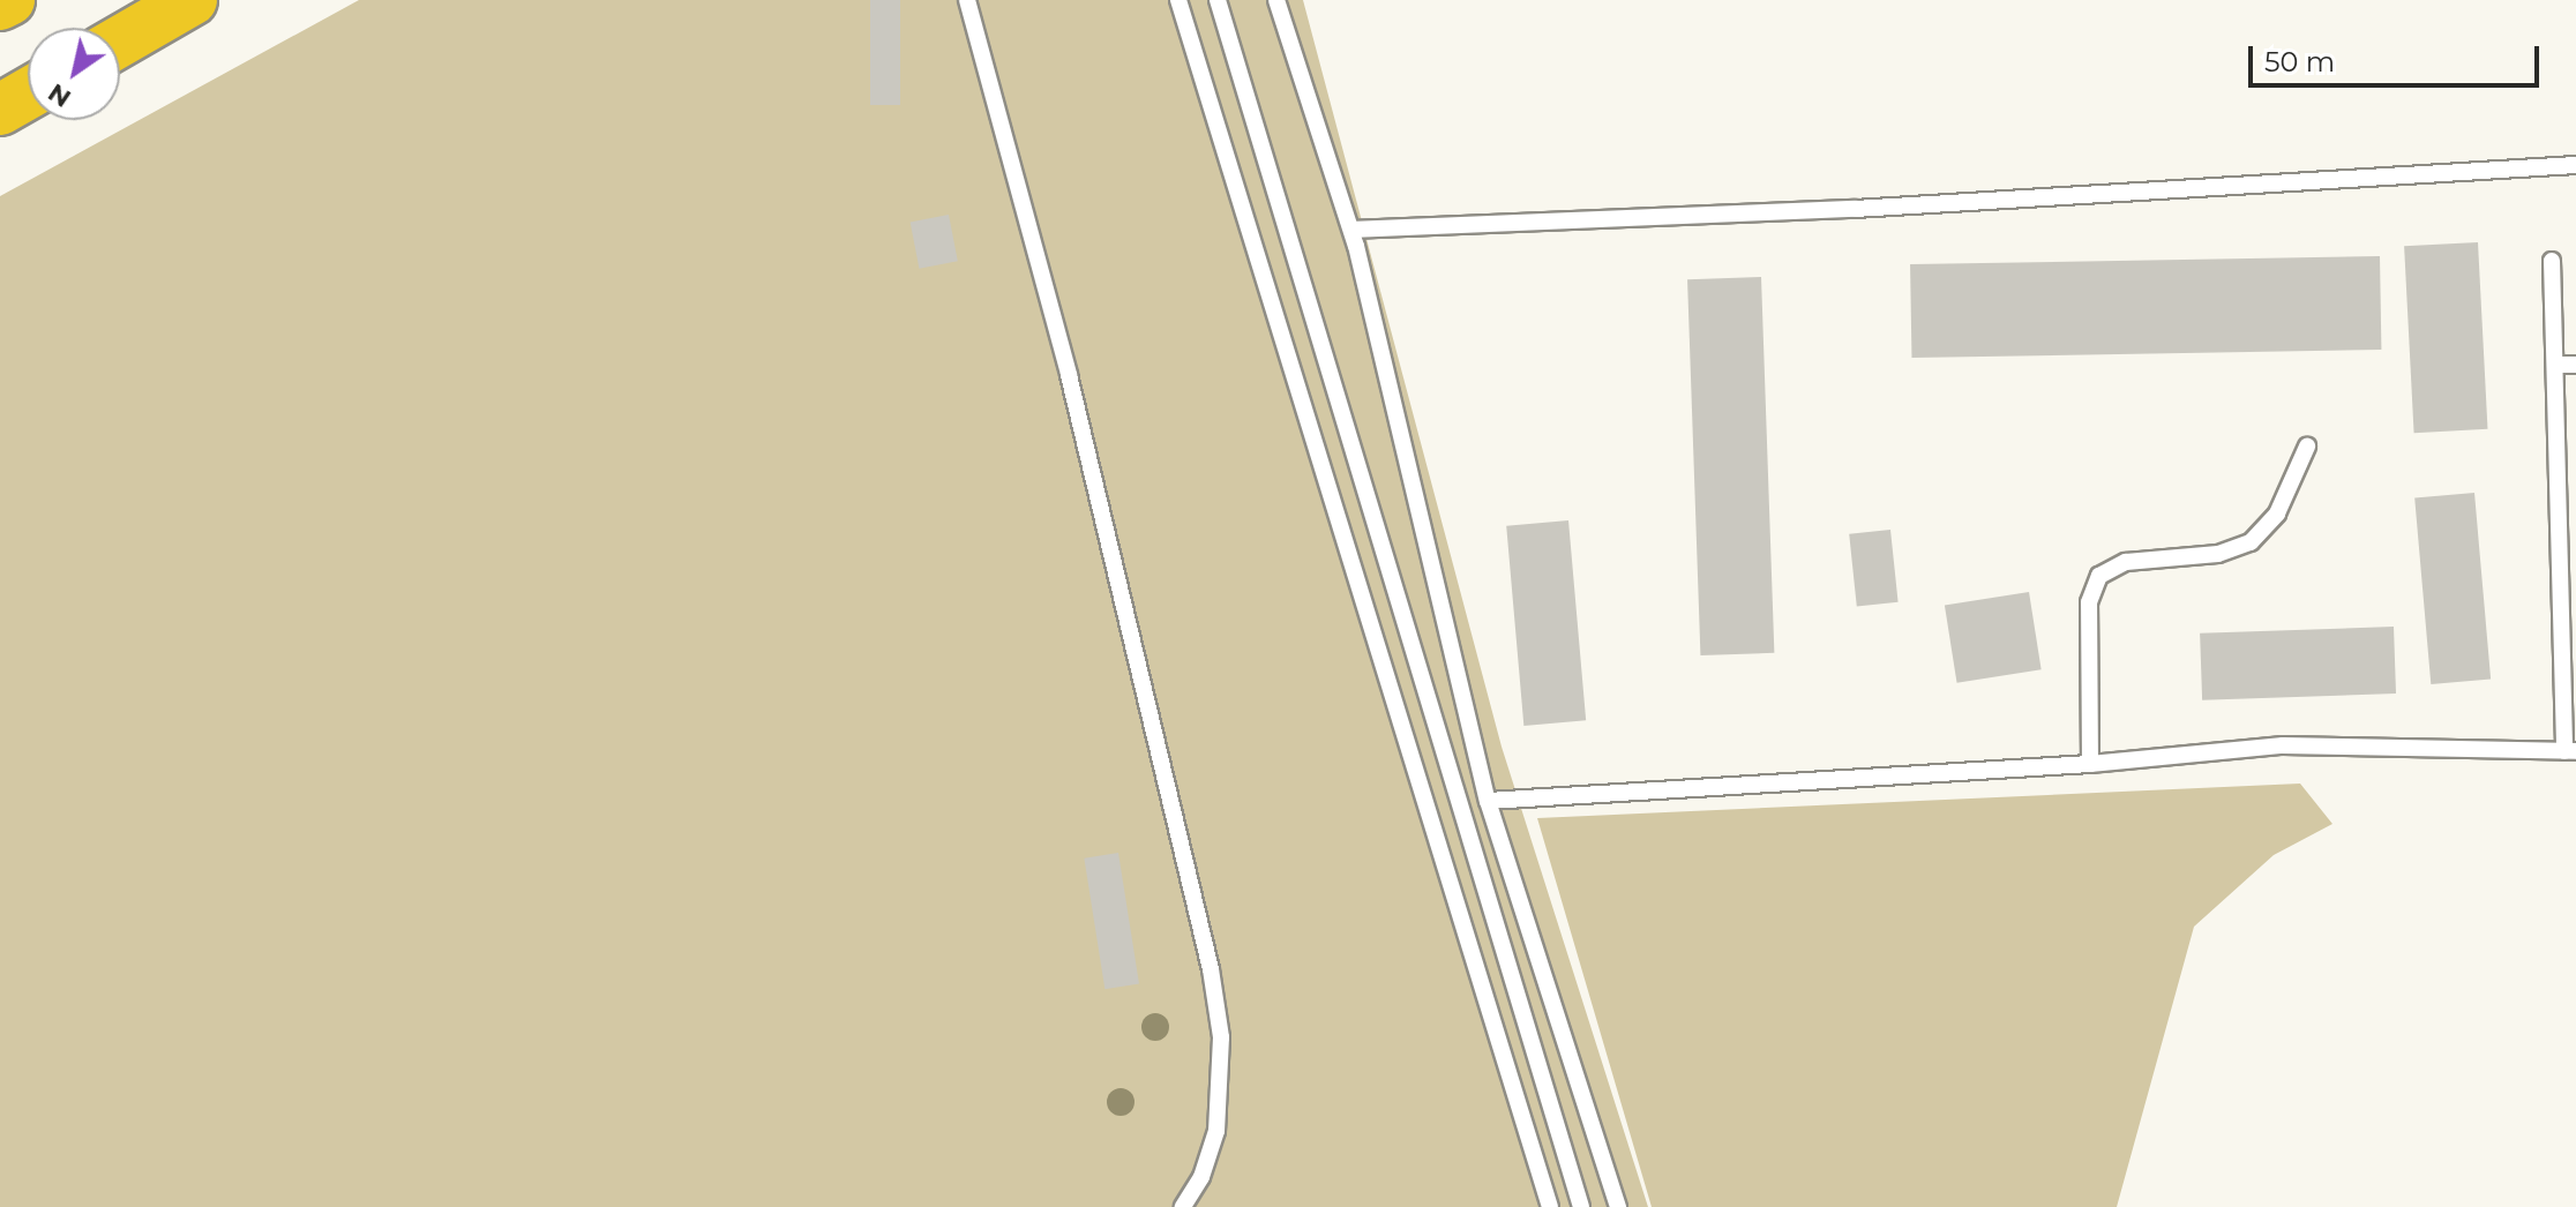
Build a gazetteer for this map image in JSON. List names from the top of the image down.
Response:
{
  "scale_bar": "50 m",
  "north": "bottom left"
}
